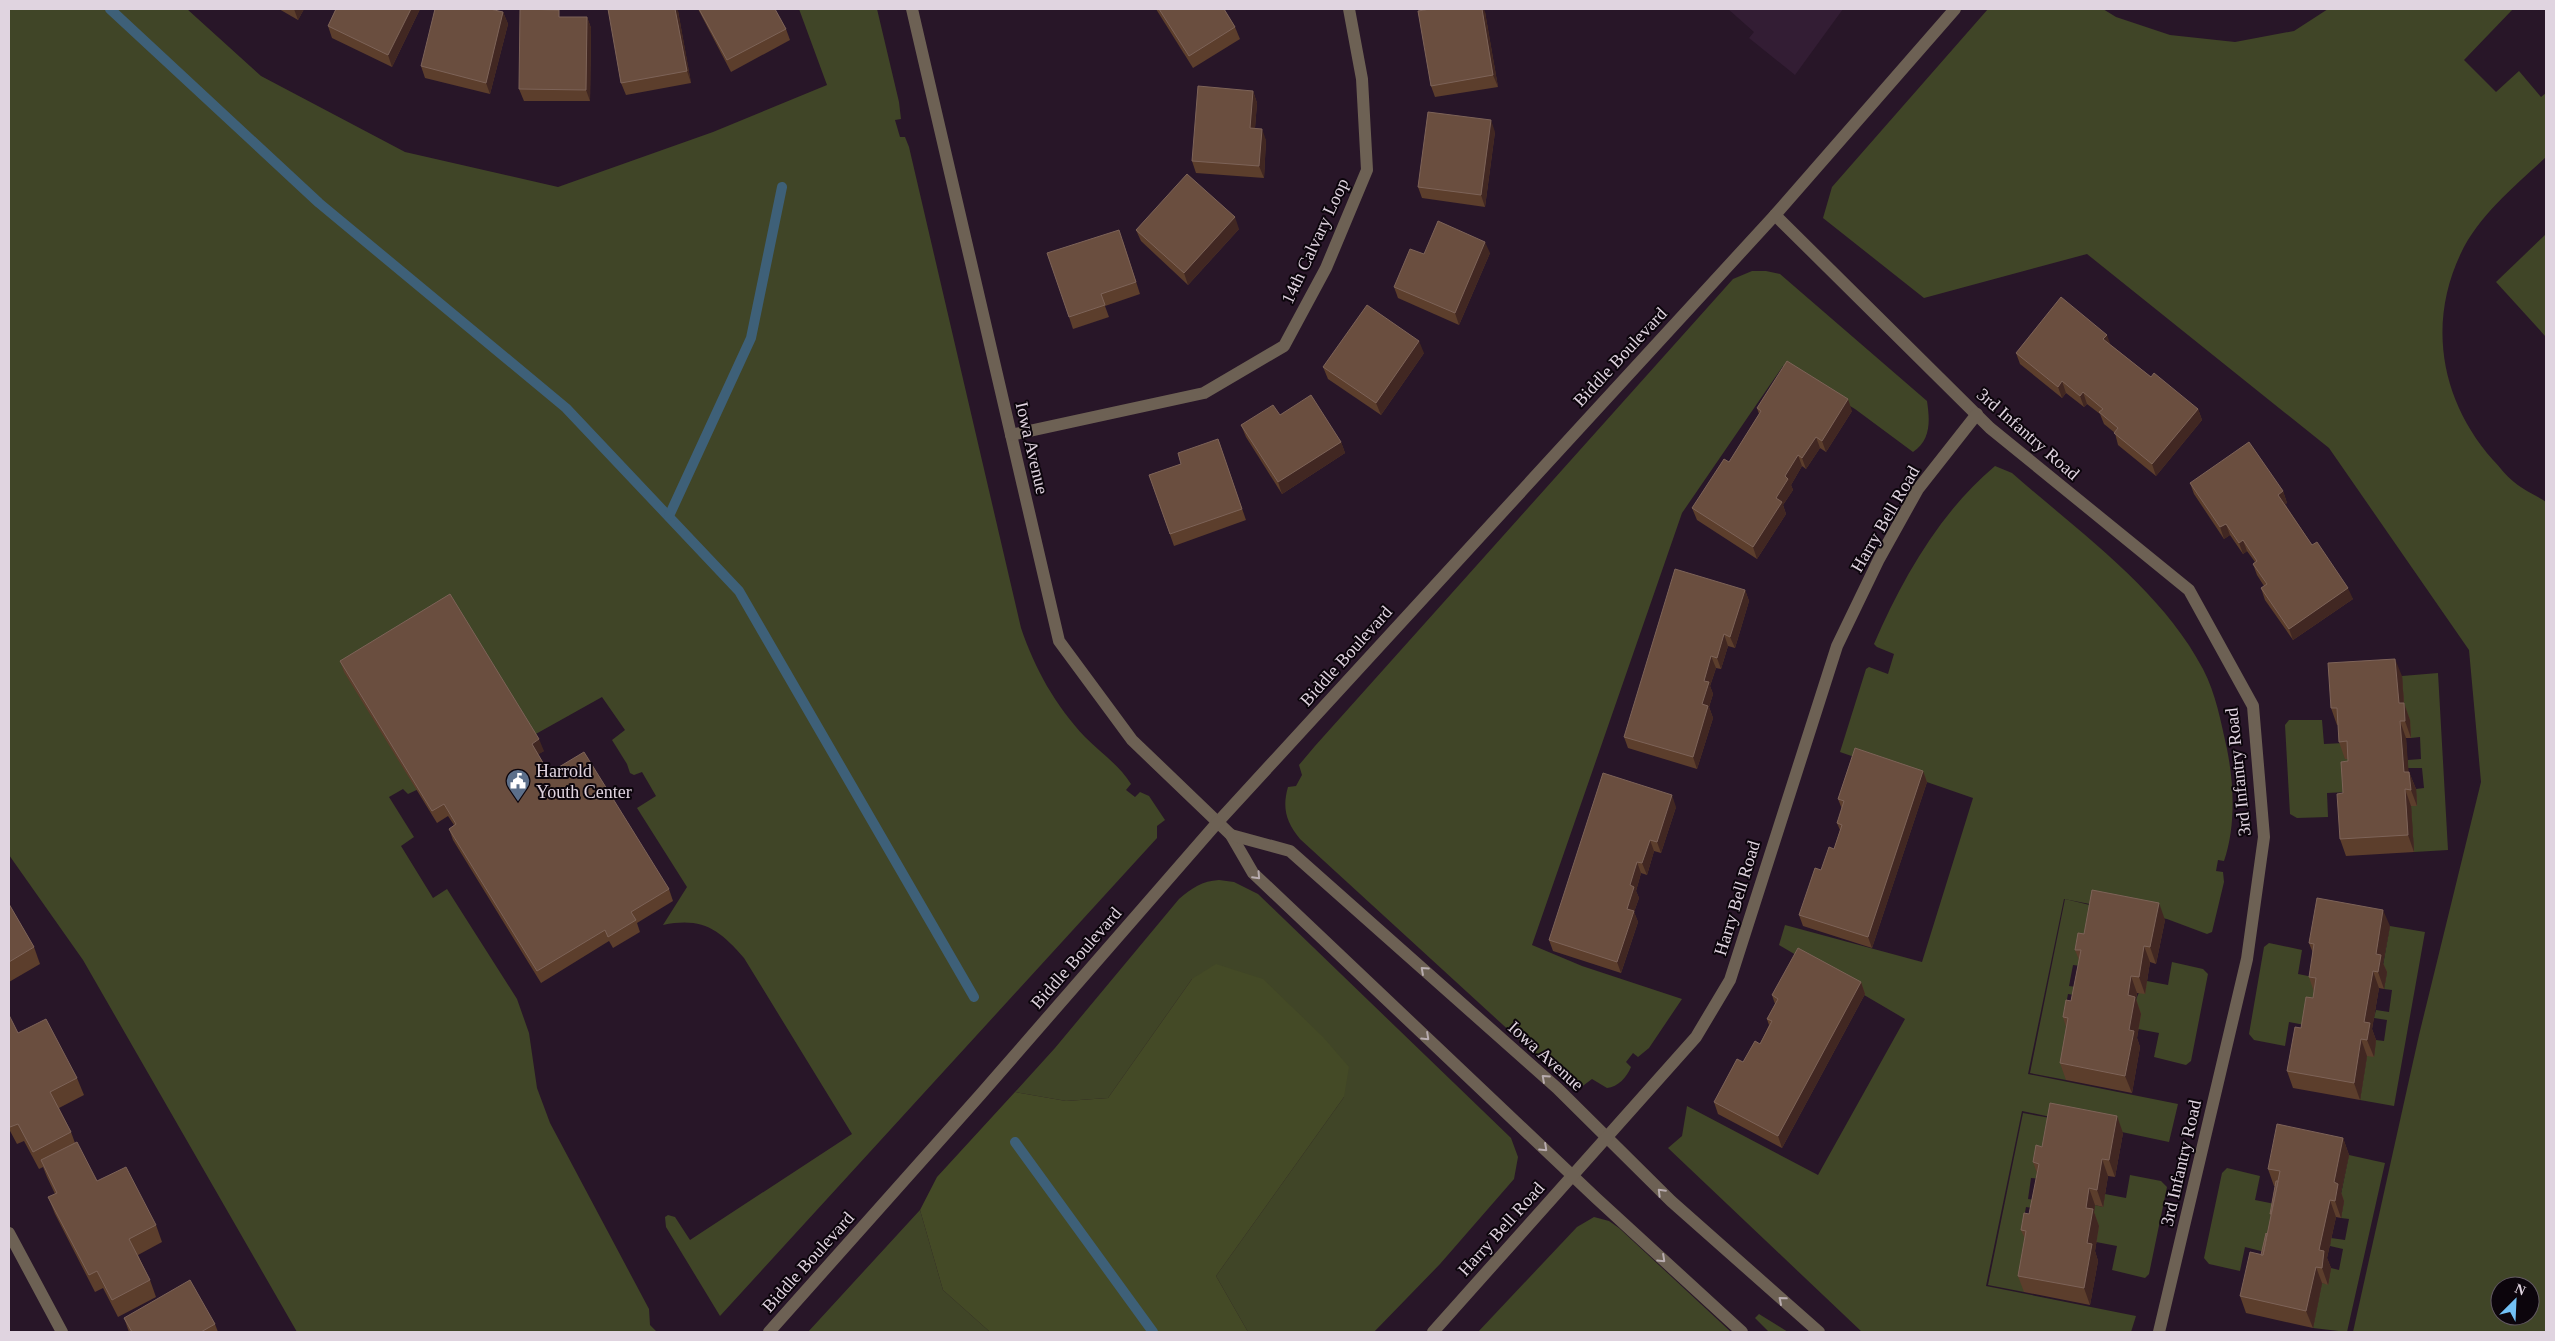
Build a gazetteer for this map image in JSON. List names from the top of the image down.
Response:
{
  "streets": {
    "street": [
      "14th Calvary Loop",
      "Biddle Boulevard",
      "3rd Infantry Road",
      "Iowa Avenue",
      "Harry Bell Road"
    ]
  },
  "crossings": [
    ["14th Calvary Loop", "Iowa Avenue"],
    ["Biddle Boulevard", "3rd Infantry Road"],
    ["Biddle Boulevard", "Iowa Avenue"],
    ["3rd Infantry Road", "Harry Bell Road"],
    ["Iowa Avenue", "Harry Bell Road"]
  ],
  "places": {
    "public building": ["Harrold Youth Center"]
  },
  "north": "top right"
}
